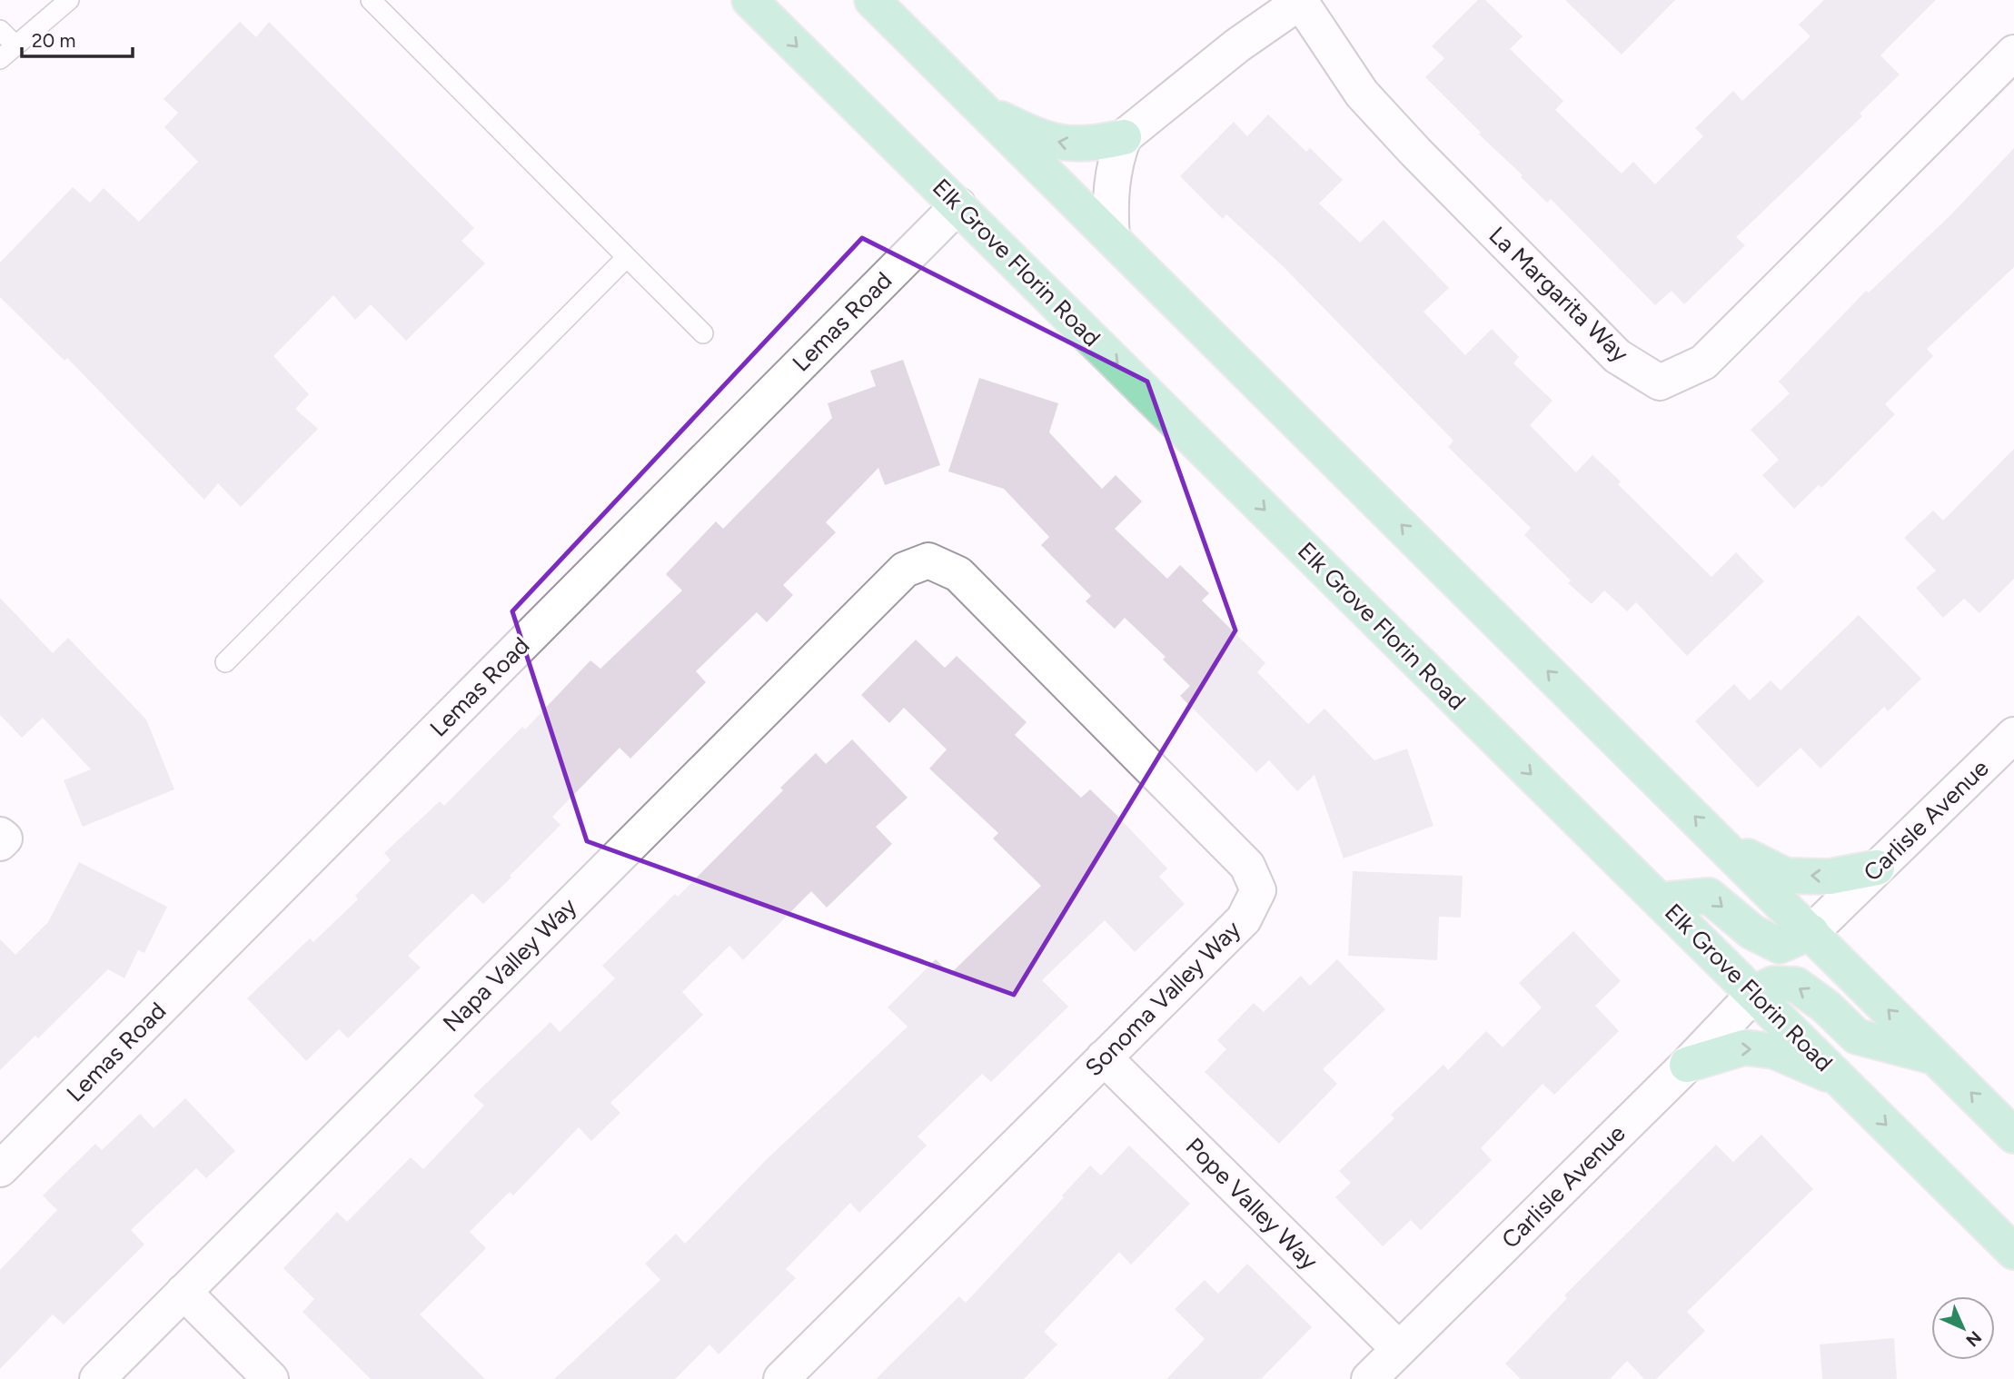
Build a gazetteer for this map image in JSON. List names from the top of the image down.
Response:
{
  "streets": {
    "main road": ["Elk Grove Florin Road"],
    "street": [
      "La Margarita Way",
      "Lemas Road",
      "Carlisle Avenue",
      "Napa Valley Way",
      "Sonoma Valley Way",
      "Pope Valley Way"
    ]
  },
  "crossings": [
    ["Elk Grove Florin Road", "Lemas Road"],
    ["Elk Grove Florin Road", "Carlisle Avenue"],
    ["Carlisle Avenue", "Pope Valley Way"],
    ["Napa Valley Way", "Sonoma Valley Way"],
    ["Sonoma Valley Way", "Pope Valley Way"]
  ],
  "scale_bar": "20 m",
  "north": "bottom right"
}
